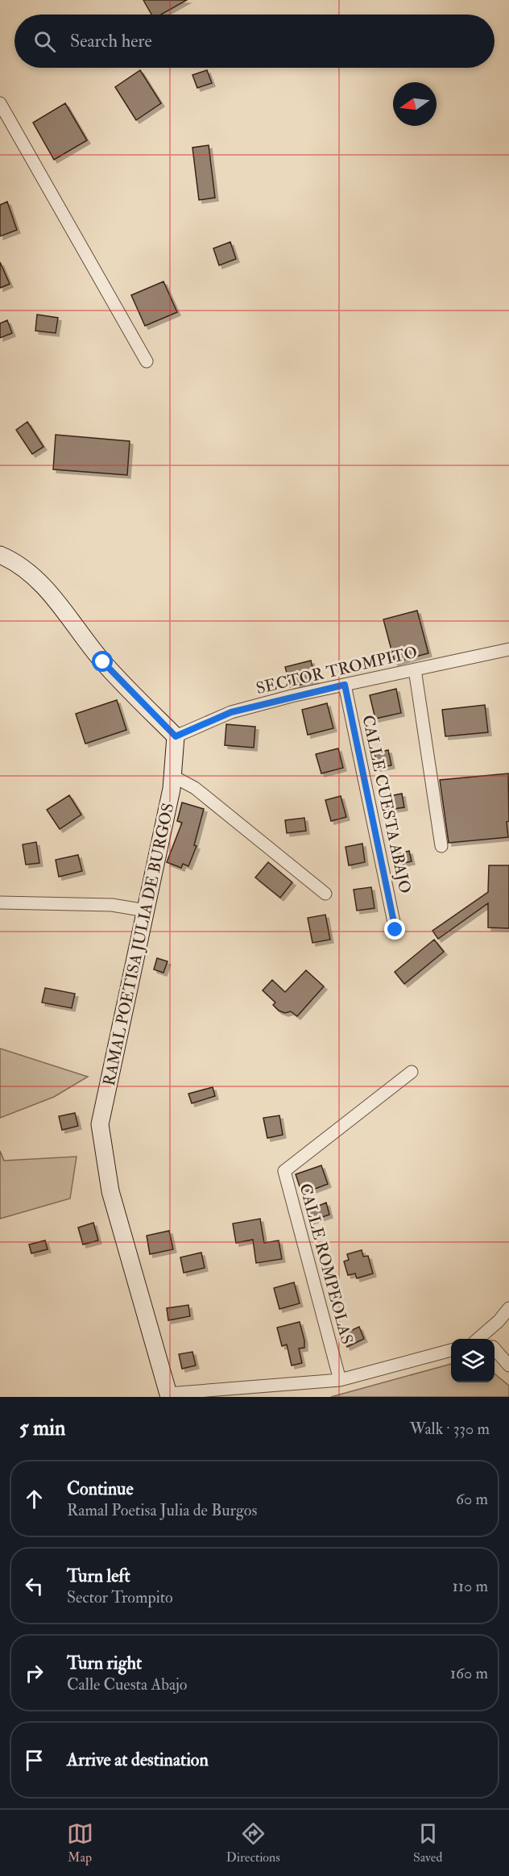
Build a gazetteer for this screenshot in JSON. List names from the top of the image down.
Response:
{
  "streets": {
    "street": [
      "SECTOR TROMPITO",
      "CALLE CUESTA ABAJO",
      "RAMAL POETISA JULIA DE BURGOS",
      "CALLE ROMPEOLAS"
    ]
  },
  "crossings": [
    ["SECTOR TROMPITO", "CALLE CUESTA ABAJO"],
    ["SECTOR TROMPITO", "RAMAL POETISA JULIA DE BURGOS"]
  ],
  "north": "left",
  "page": {
    "search": "Search here",
    "heading": ["5 min", "Walk · 330 m"],
    "list": [
      ["Continue", "Ramal Poetisa Julia de Burgos", "60 m"],
      ["Turn left", "Sector Trompito", "110 m"],
      ["Turn right", "Calle Cuesta Abajo", "160 m"],
      "Arrive at destination"
    ],
    "nav": ["Map", "Directions", "Saved"]
  }
}
